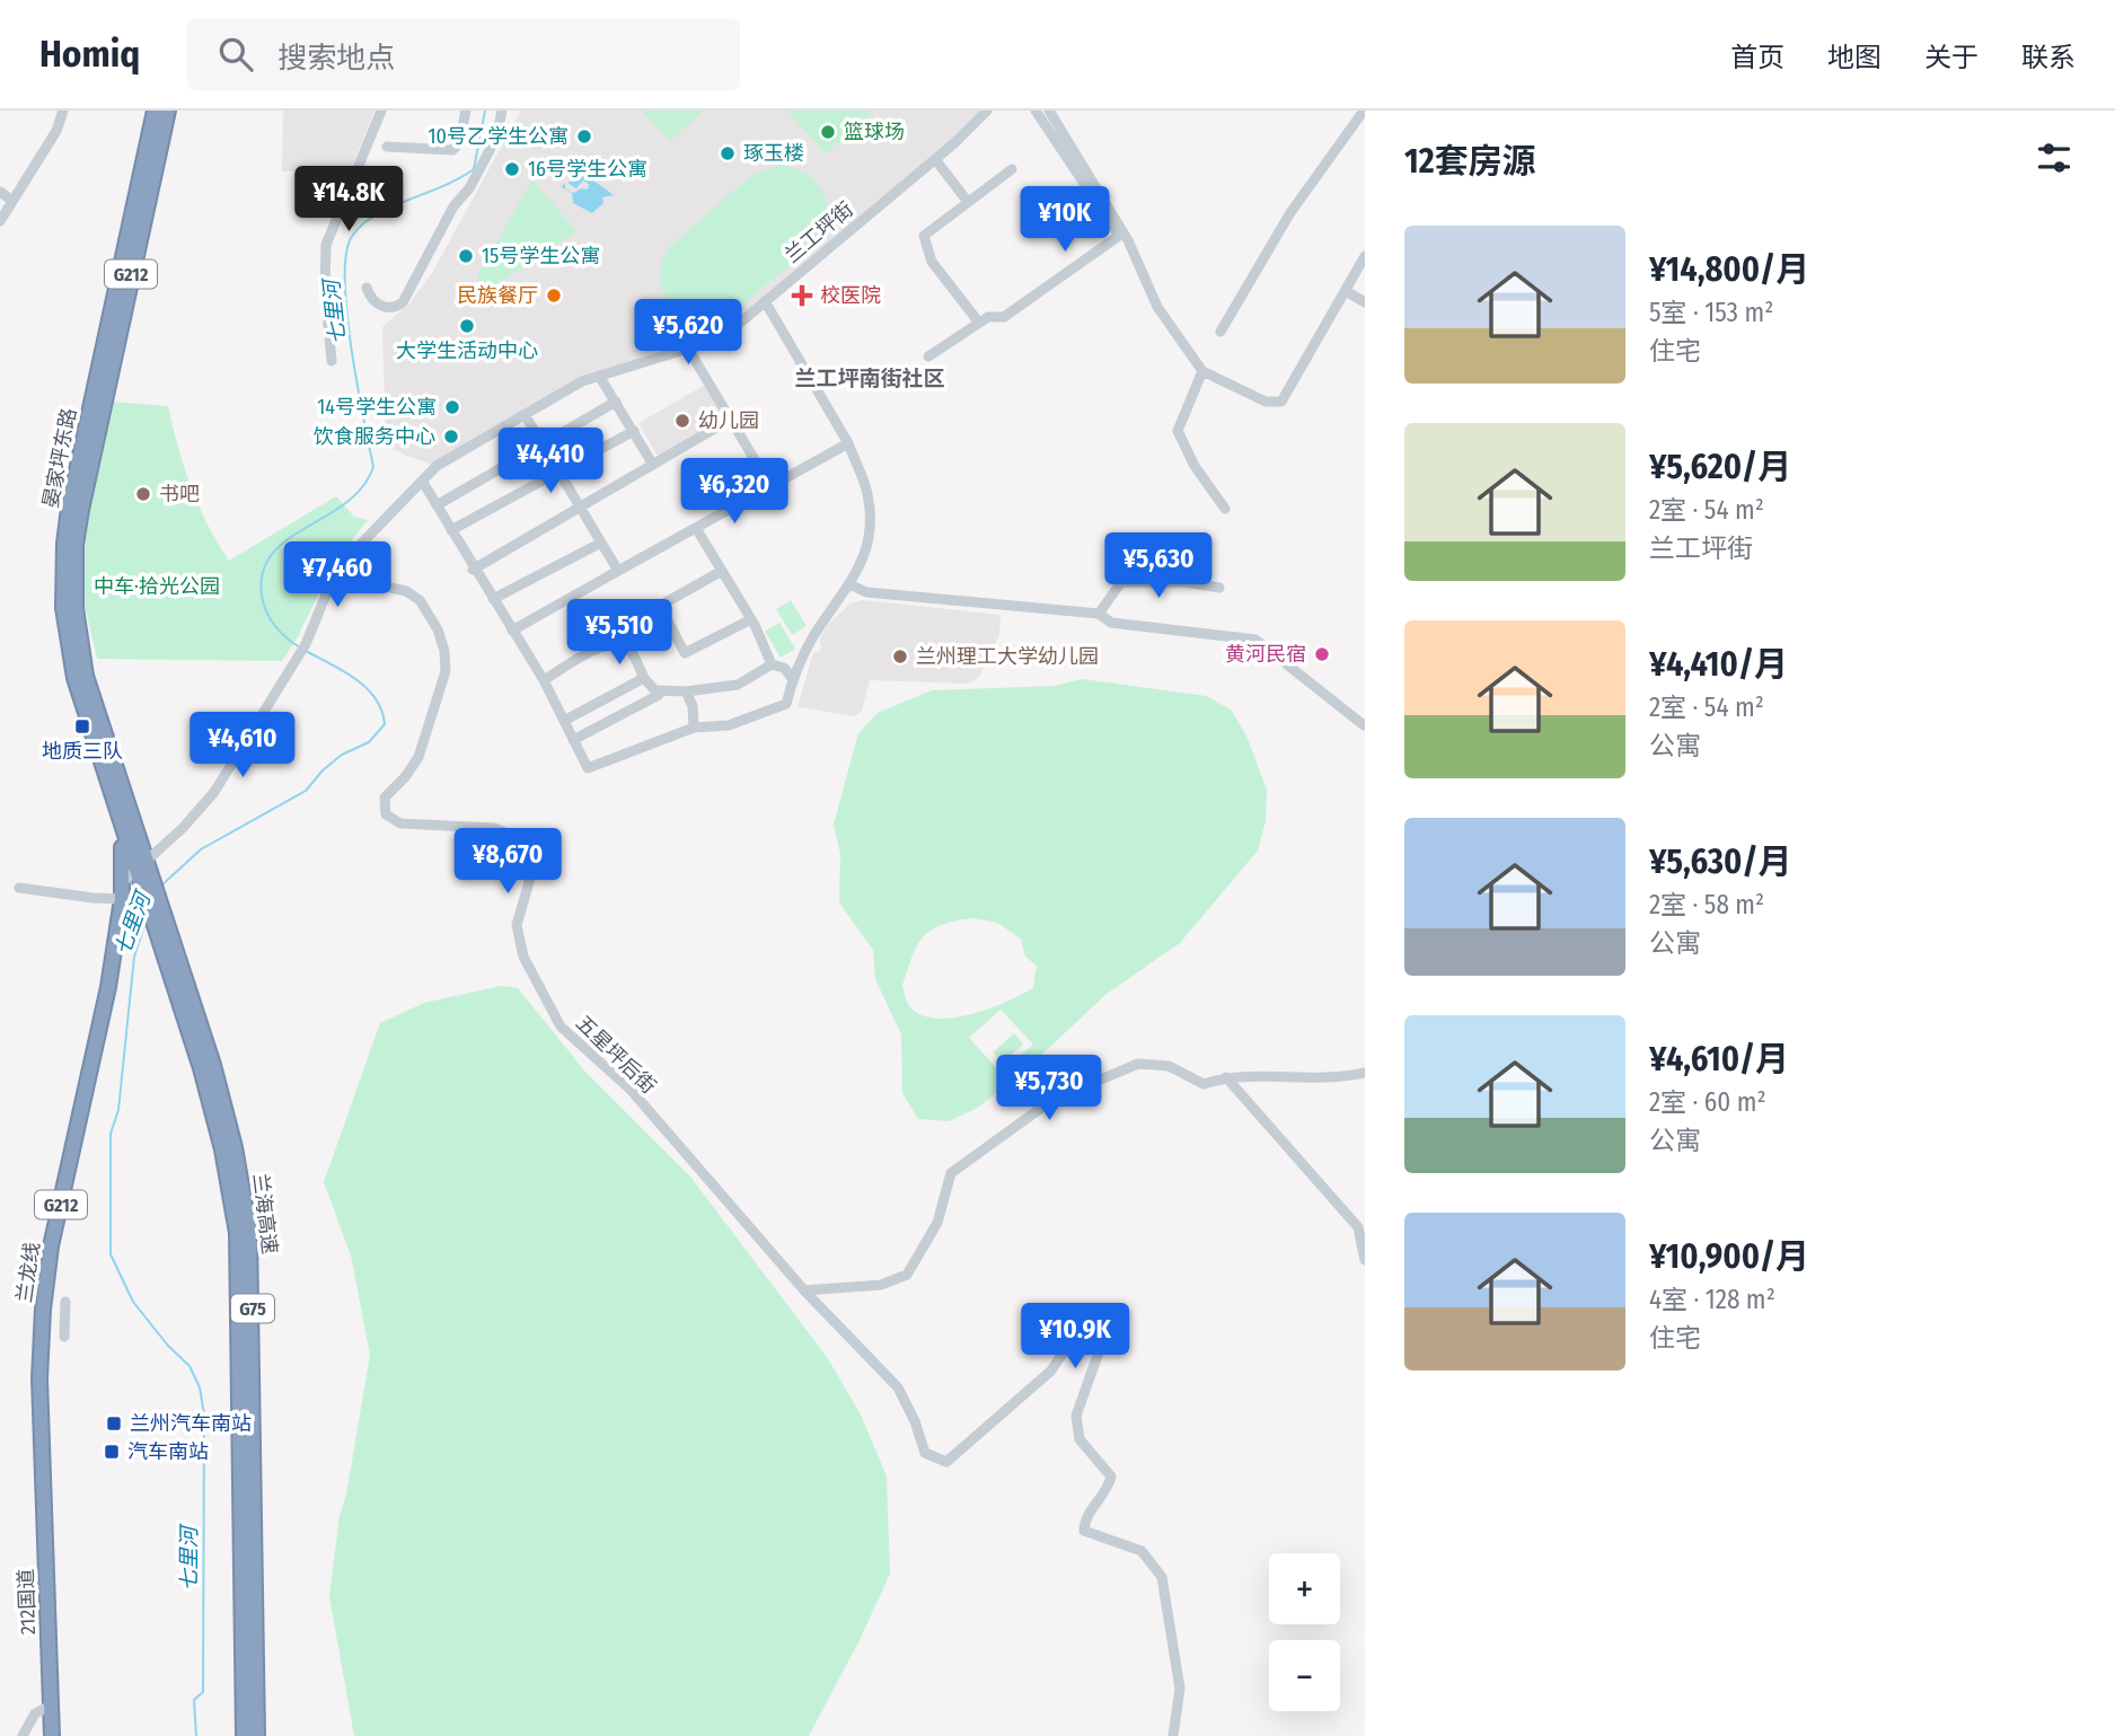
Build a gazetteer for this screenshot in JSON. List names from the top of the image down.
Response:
{
  "streets": {
    "highway": [
      "G212",
      "晏家坪东路",
      "兰海高速",
      "兰龙线",
      "G75",
      "212国道"
    ],
    "street": ["兰工坪街", "五星坪后街"]
  },
  "crossings": [
    ["兰工坪街", "五星坪后街"],
    ["兰工坪街", "兰海高速"],
    ["兰工坪街", "兰龙线"],
    ["晏家坪东路", "兰海高速"],
    ["晏家坪东路", "兰龙线"],
    ["兰海高速", "兰龙线"],
    ["兰龙线", "212国道"]
  ],
  "districts": ["兰工坪南街社区"],
  "water": ["七里河"],
  "parks": ["中车·拾光公园"],
  "places": {
    "other": [
      "篮球场",
      "10号乙学生公寓",
      "琢玉楼",
      "16号学生公寓",
      "15号学生公寓",
      "民族餐厅",
      "大学生活动中心",
      "14号学生公寓",
      "幼儿园",
      "饮食服务中心",
      "书吧",
      "黄河民宿",
      "兰州理工大学幼儿园"
    ],
    "health": ["校医院"],
    "transit": ["地质三队", "兰州汽车南站", "汽车南站"]
  },
  "page": {
    "header": "Homiq",
    "search": "搜索地点",
    "nav": [
      "首页",
      "地图",
      "关于",
      "联系"
    ],
    "heading": "12套房源",
    "price": [
      "¥14.8K",
      "¥10K",
      "¥5,620",
      "¥4,410",
      "¥6,320",
      "¥5,630",
      "¥7,460",
      "¥5,510",
      "¥4,610",
      "¥8,670",
      "¥5,730",
      "¥10.9K"
    ],
    "list": [
      {
        "name": "¥14,800/月",
        "note": "5室 · 153 m² · 住宅"
      },
      {
        "name": "¥5,620/月",
        "note": "2室 · 54 m² · 兰工坪街"
      },
      {
        "name": "¥4,410/月",
        "note": "2室 · 54 m² · 公寓"
      },
      {
        "name": "¥5,630/月",
        "note": "2室 · 58 m² · 公寓"
      },
      {
        "name": "¥4,610/月",
        "note": "2室 · 60 m² · 公寓"
      },
      {
        "name": "¥10,900/月",
        "note": "4室 · 128 m² · 住宅"
      }
    ],
    "map_buttons": ["+", "−"]
  }
}
